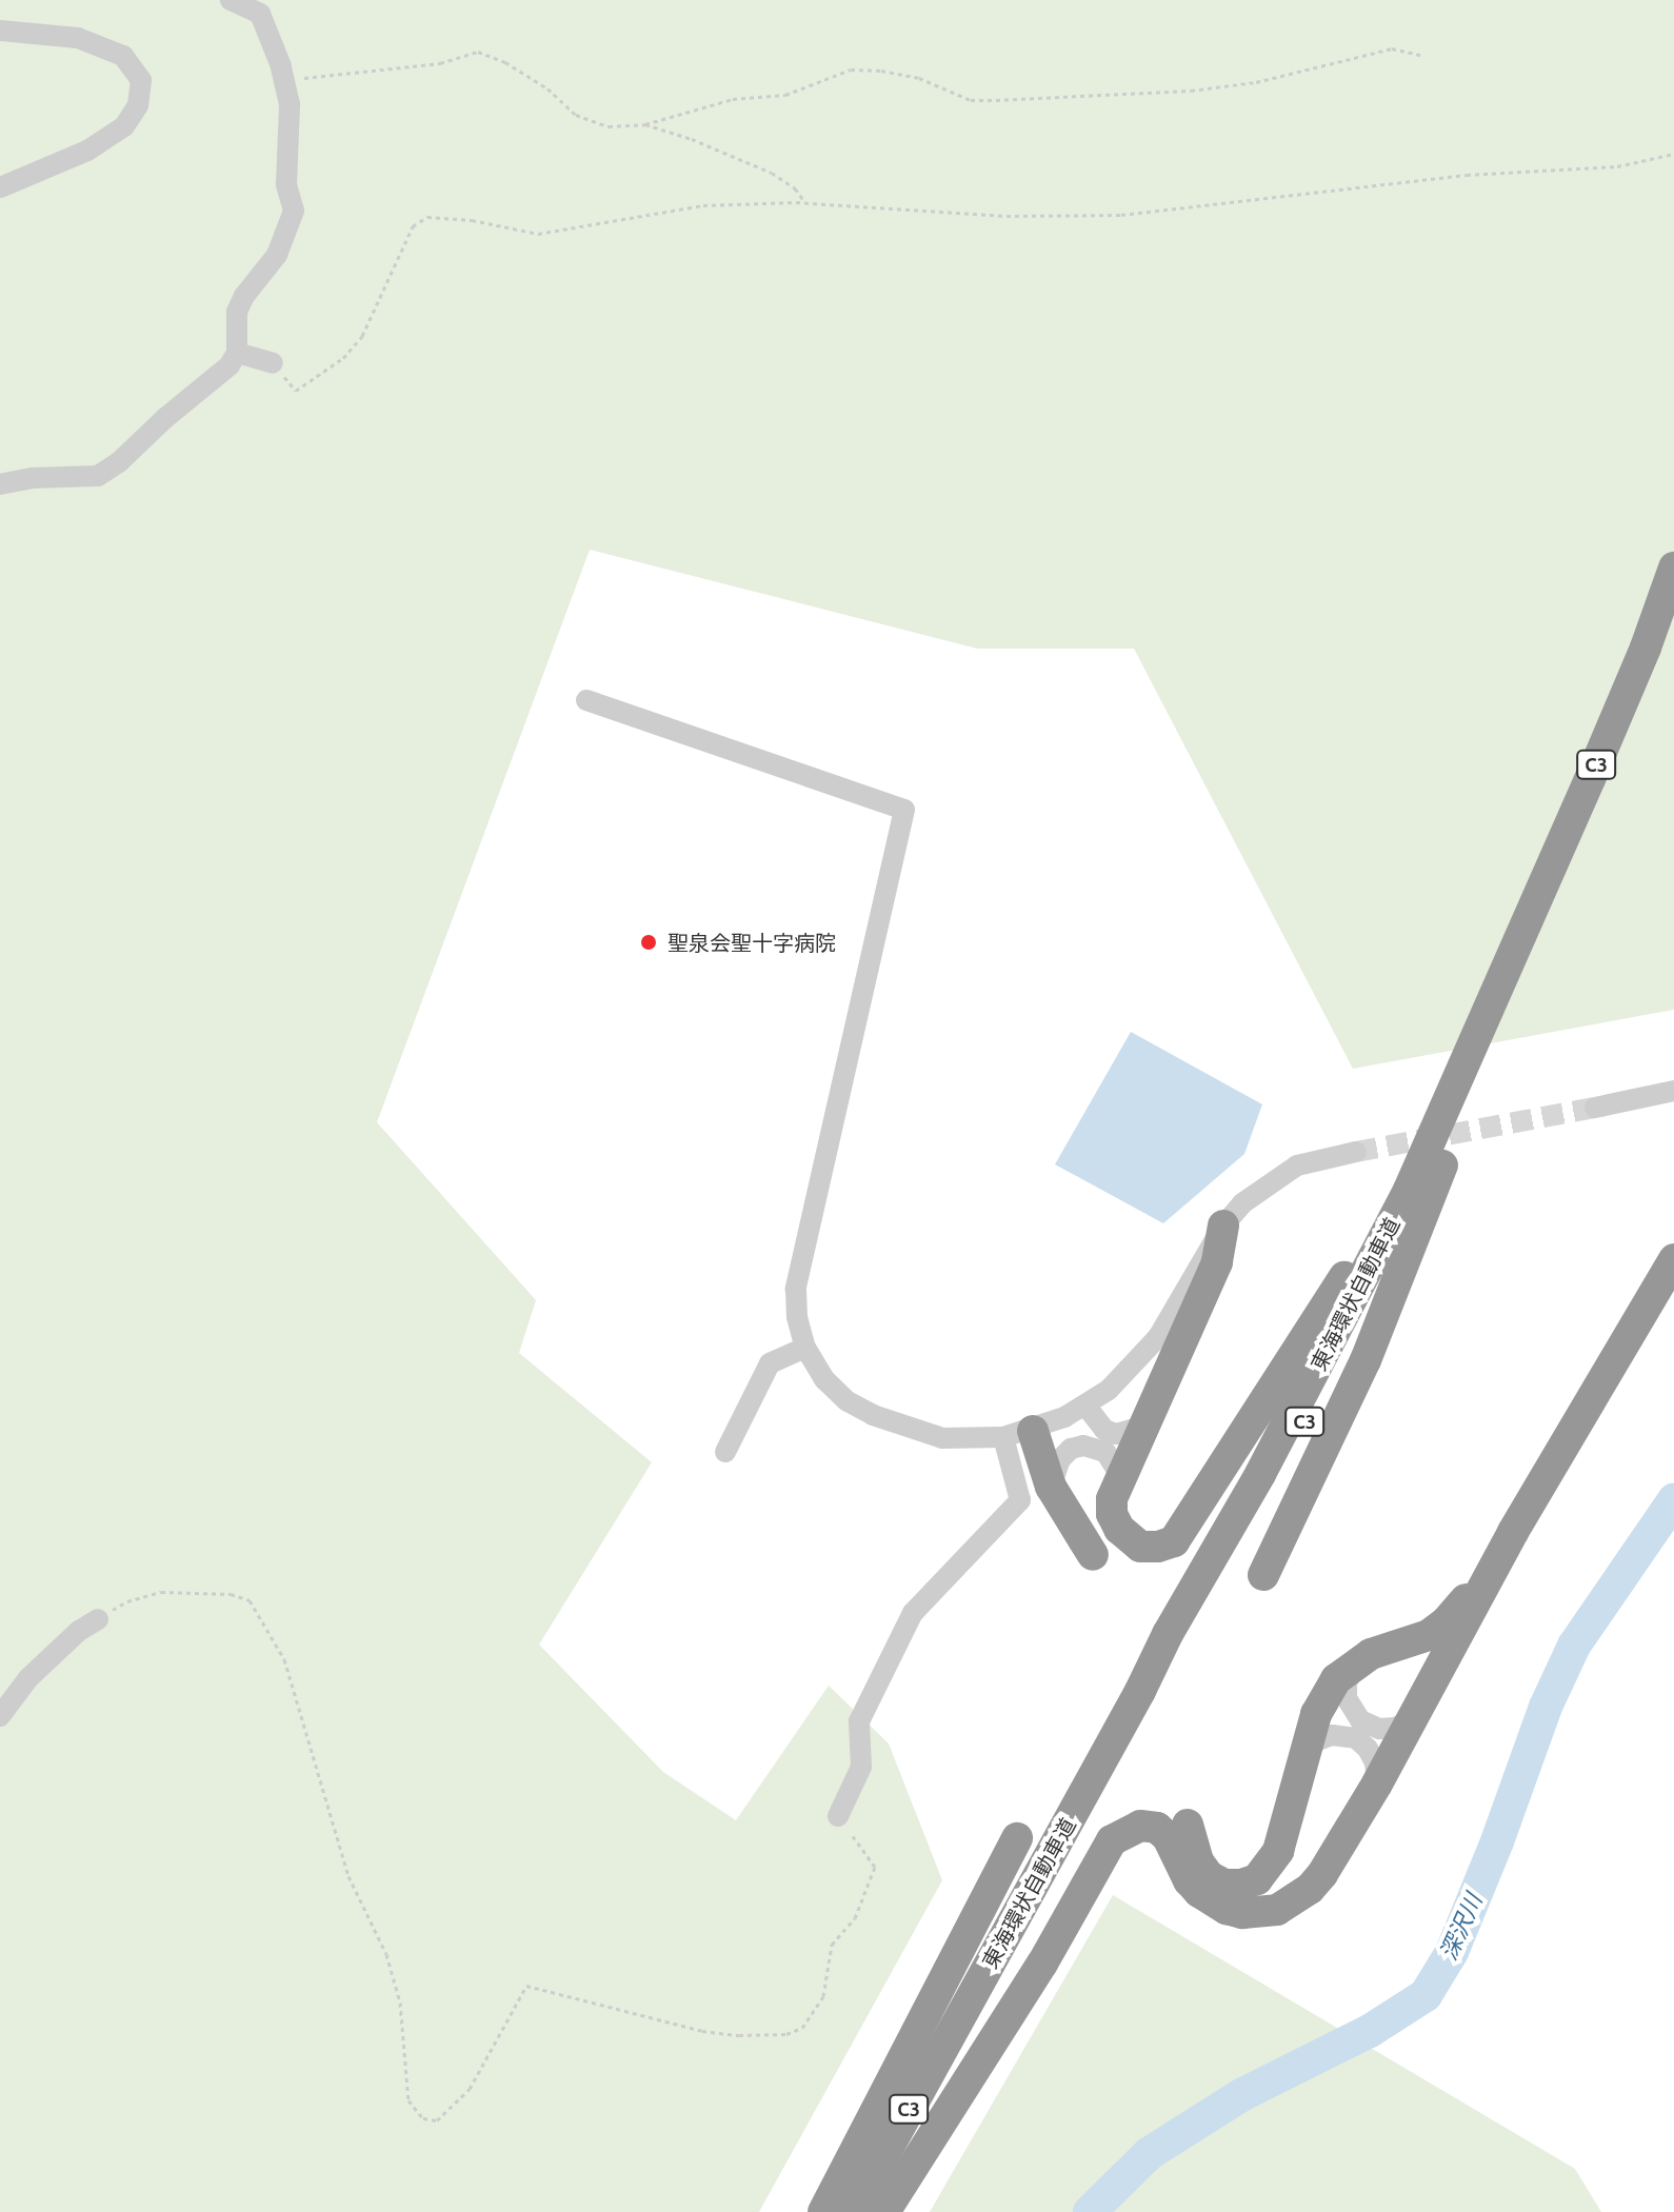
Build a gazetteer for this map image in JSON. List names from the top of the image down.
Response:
{
  "streets": {
    "highway": ["C3", "東海環状自動車道"]
  },
  "water": ["深沢川"],
  "places": ["聖泉会聖十字病院"]
}
